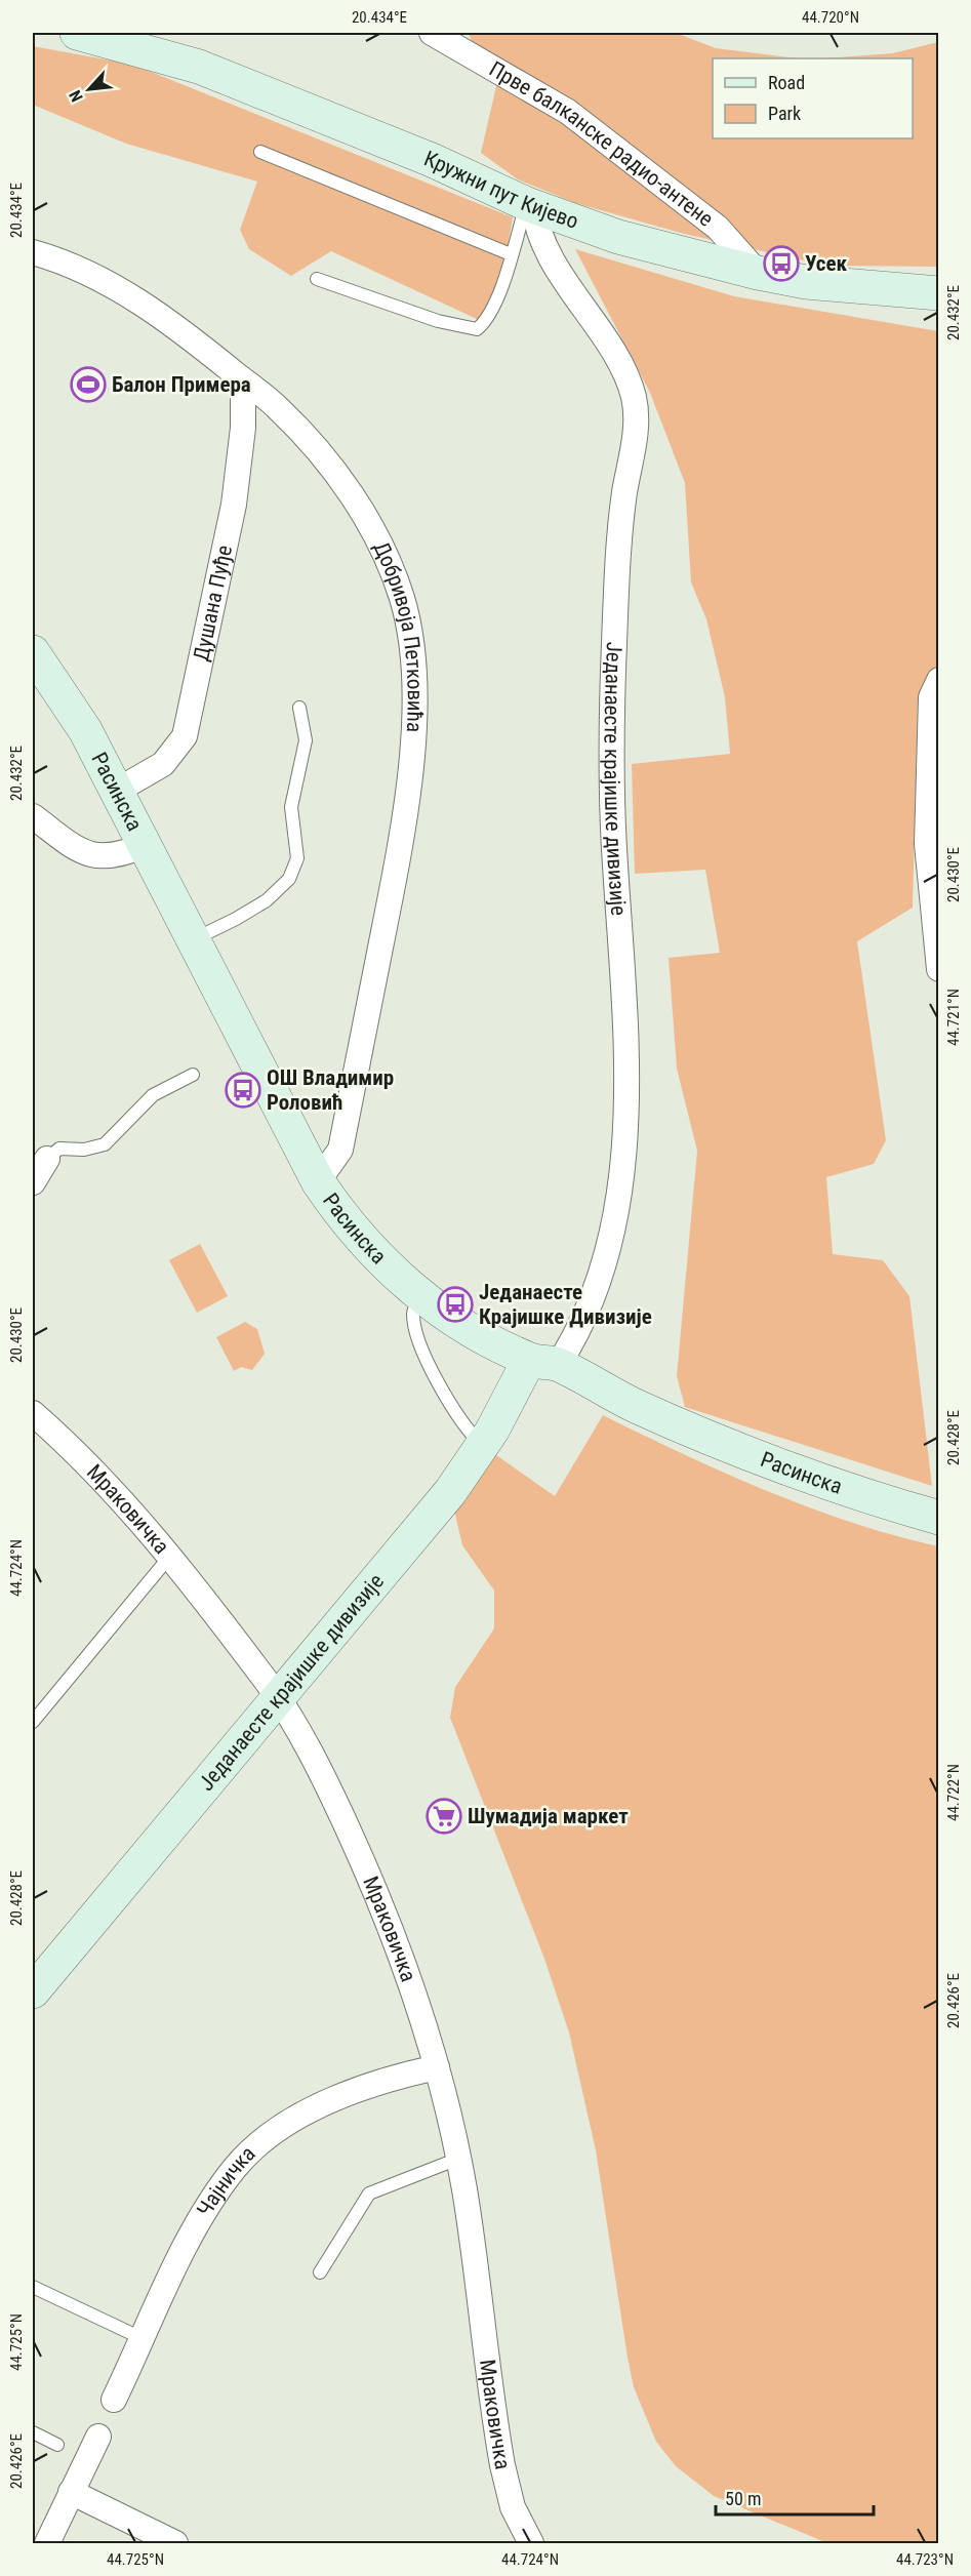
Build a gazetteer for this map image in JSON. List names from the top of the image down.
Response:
{
  "streets": {
    "street": [
      "Прве балканске радио-антене",
      "Кружни пут Кијево",
      "Душана Пуђе",
      "Добривоја Петковића",
      "Једанаесте крајишке дивизије",
      "Расинска",
      "Мраковичка",
      "Чајничка"
    ]
  },
  "crossings": [
    ["Прве балканске радио-антене", "Кружни пут Кијево"],
    ["Кружни пут Кијево", "Једанаесте крајишке дивизије"],
    ["Душана Пуђе", "Добривоја Петковића"],
    ["Душана Пуђе", "Расинска"],
    ["Добривоја Петковића", "Расинска"],
    ["Једанаесте крајишке дивизије", "Расинска"],
    ["Једанаесте крајишке дивизије", "Мраковичка"],
    ["Мраковичка", "Чајничка"]
  ],
  "places": {
    "bus stop": ["Усек", "ОШ Владимир Роловић", "Једанаесте Крајишке Дивизије"],
    "sports": ["Балон Примера"],
    "supermarket": ["Шумадија маркет"]
  },
  "legend": ["Road", "Park"],
  "scale_bar": "50 m",
  "north": "bottom left",
  "coordinates": [
    "20.434°E",
    "44.720°N",
    "20.432°E",
    "20.430°E",
    "44.721°N",
    "20.428°E",
    "44.724°N",
    "44.722°N",
    "20.426°E",
    "44.725°N",
    "44.723°N"
  ]
}
